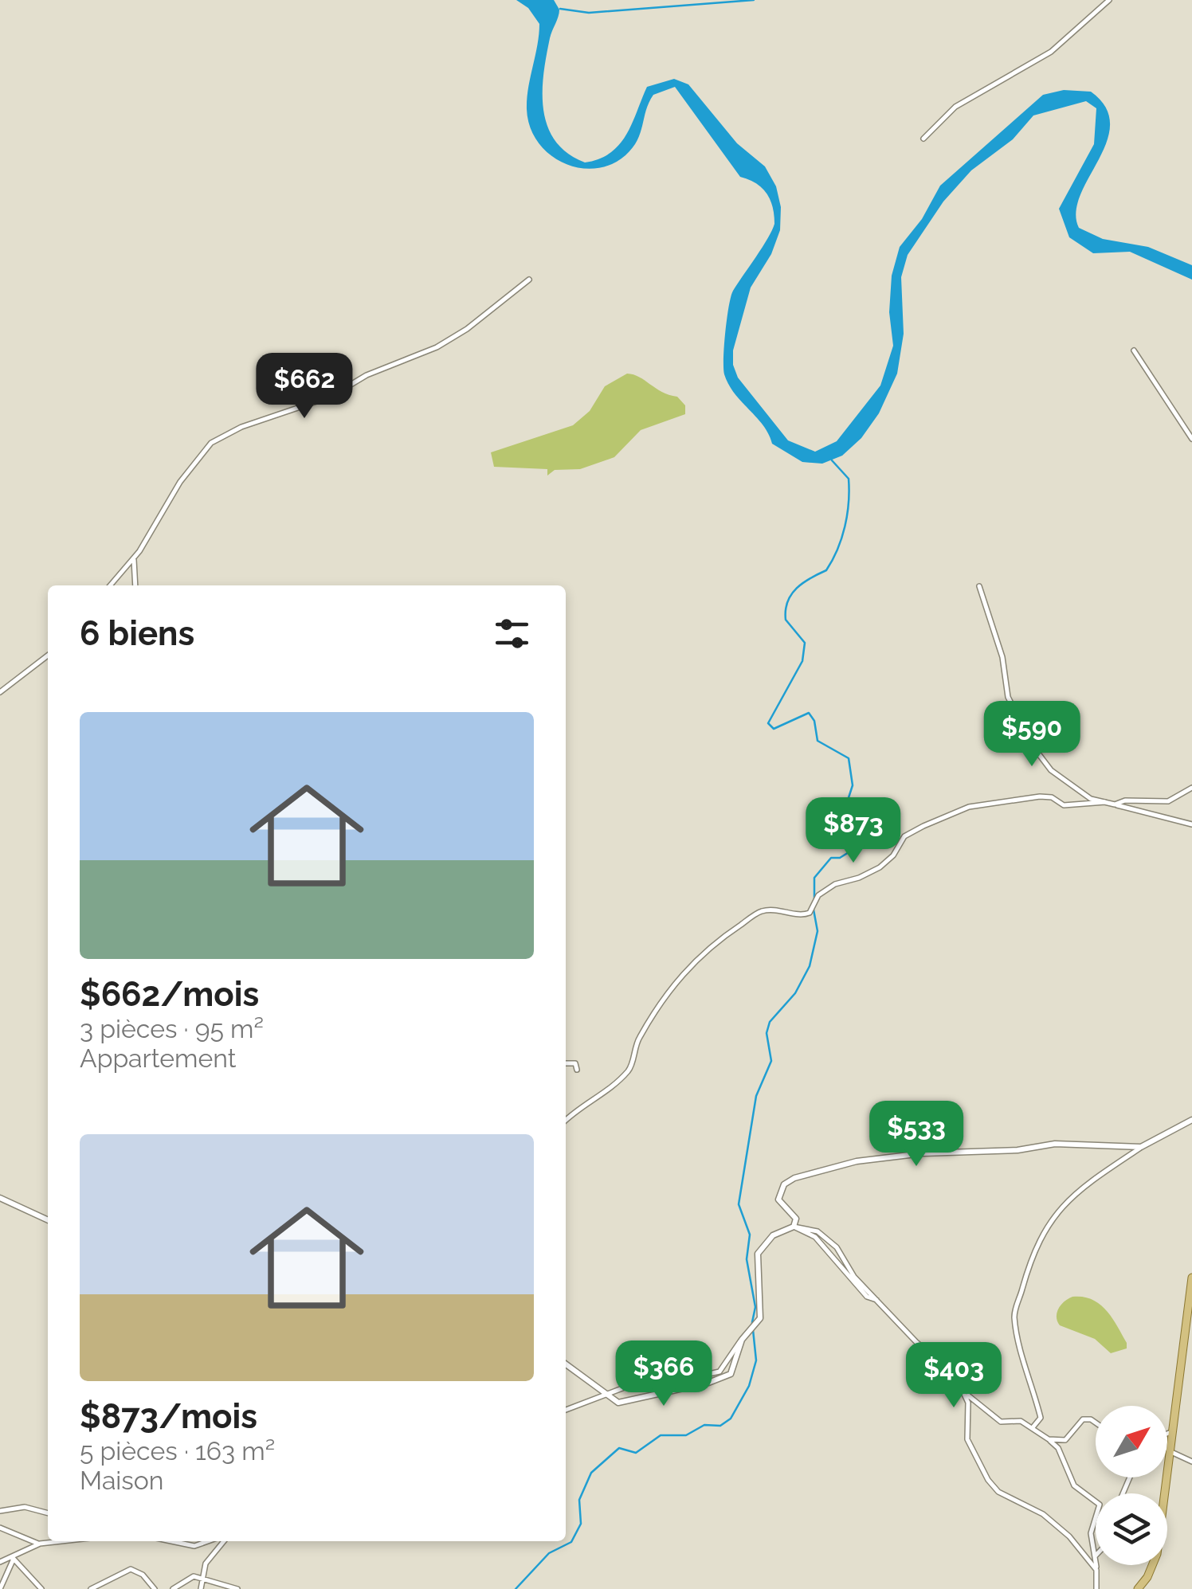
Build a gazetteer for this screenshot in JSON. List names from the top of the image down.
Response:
{
  "north": "top right",
  "page": {
    "price": [
      "$662",
      "$590",
      "$873",
      "$533",
      "$366",
      "$403"
    ],
    "heading": "6 biens",
    "list": [
      {
        "name": "$662/mois",
        "note": "3 pièces · 95 m² · Appartement"
      },
      {
        "name": "$873/mois",
        "note": "5 pièces · 163 m² · Maison"
      }
    ]
  }
}
